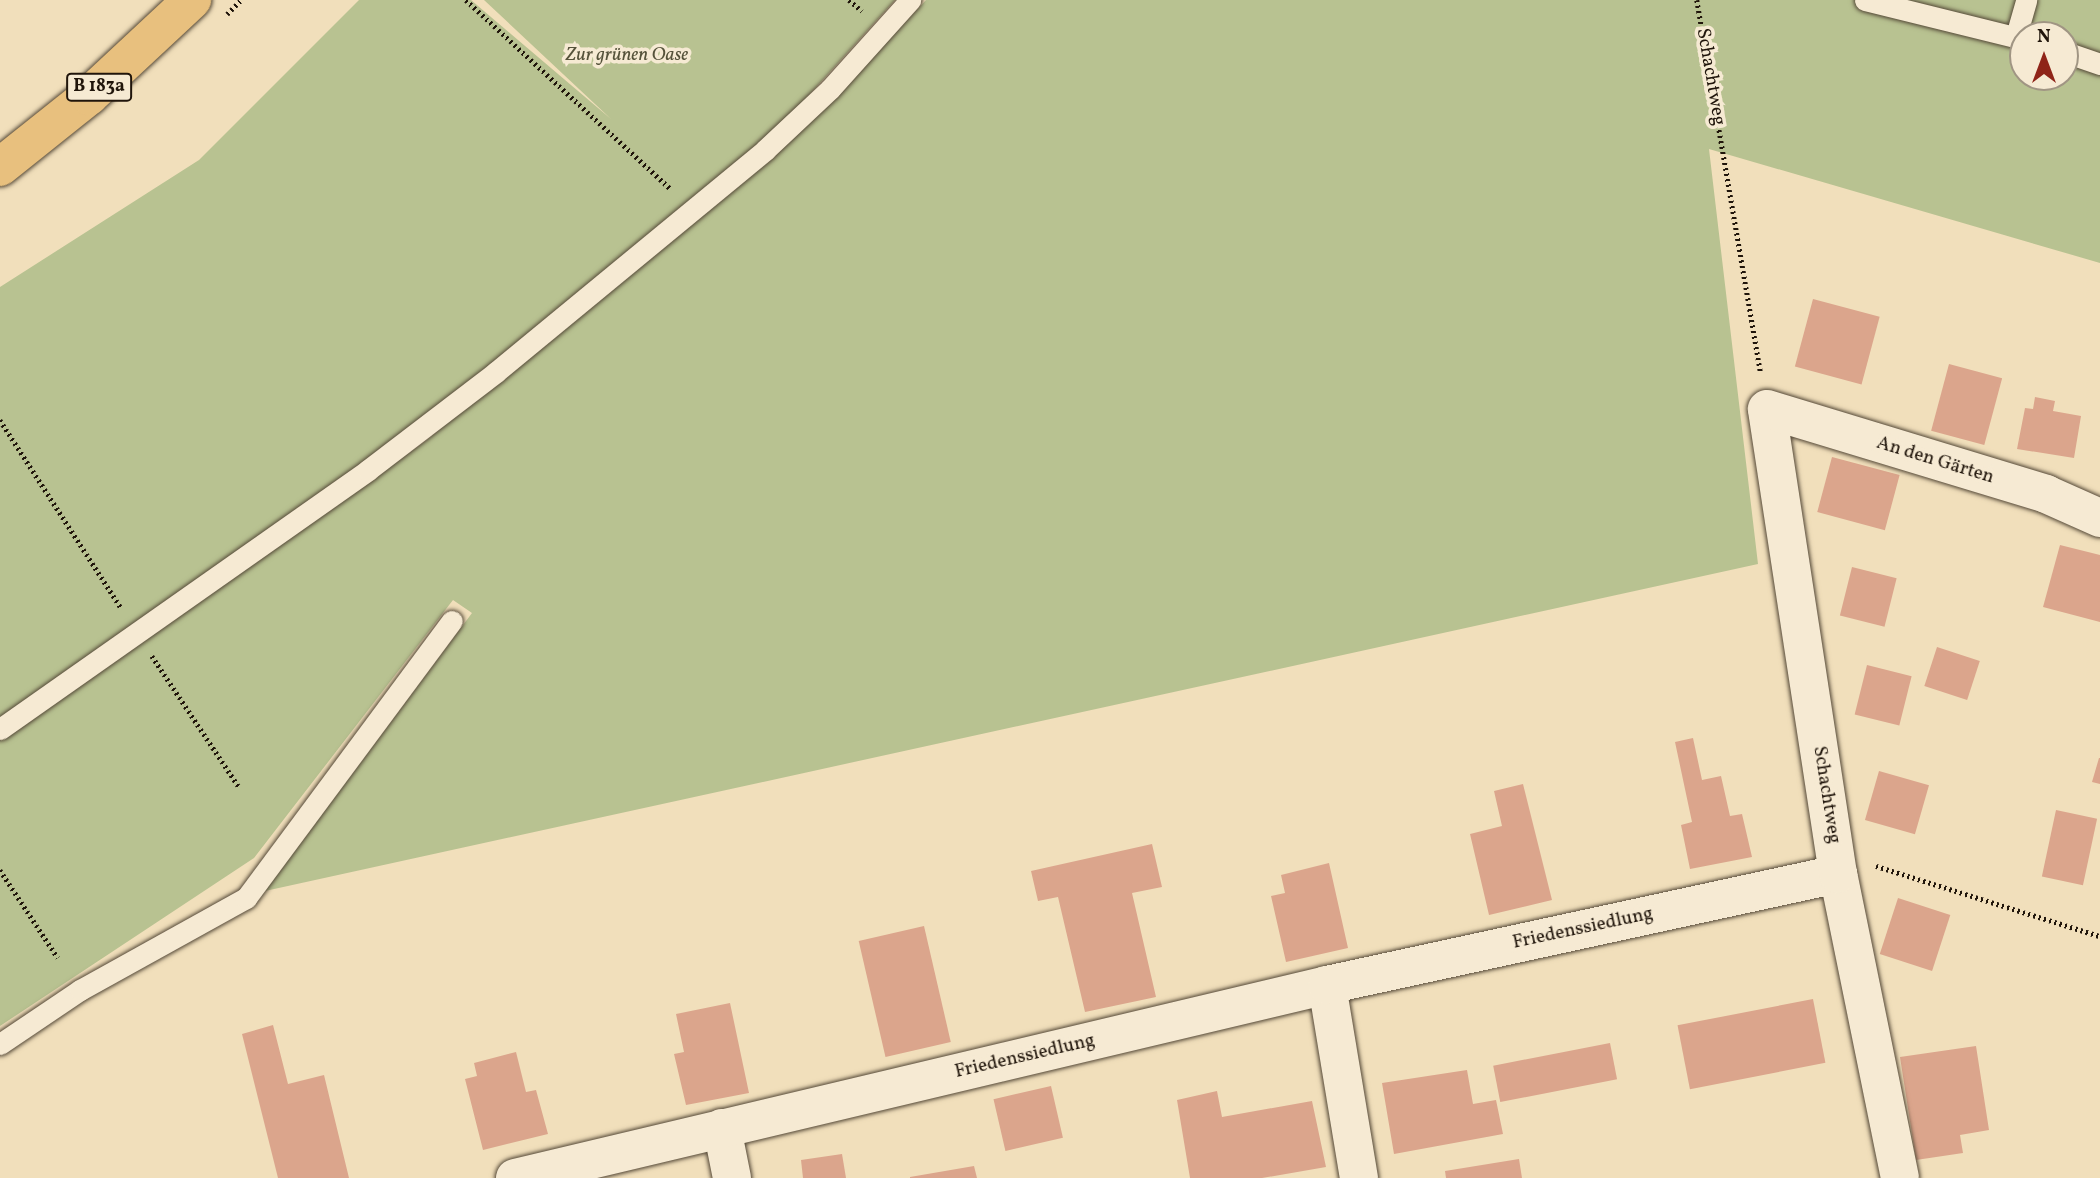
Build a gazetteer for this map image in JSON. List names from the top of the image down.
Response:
{
  "streets": {
    "main road": ["B 183a"],
    "street": ["Schachtweg", "An den Gärten", "Friedenssiedlung"]
  },
  "crossings": [
    ["Schachtweg", "An den Gärten"],
    ["Schachtweg", "Friedenssiedlung"]
  ],
  "parks": ["Zur grünen Oase"],
  "north": "top"
}
